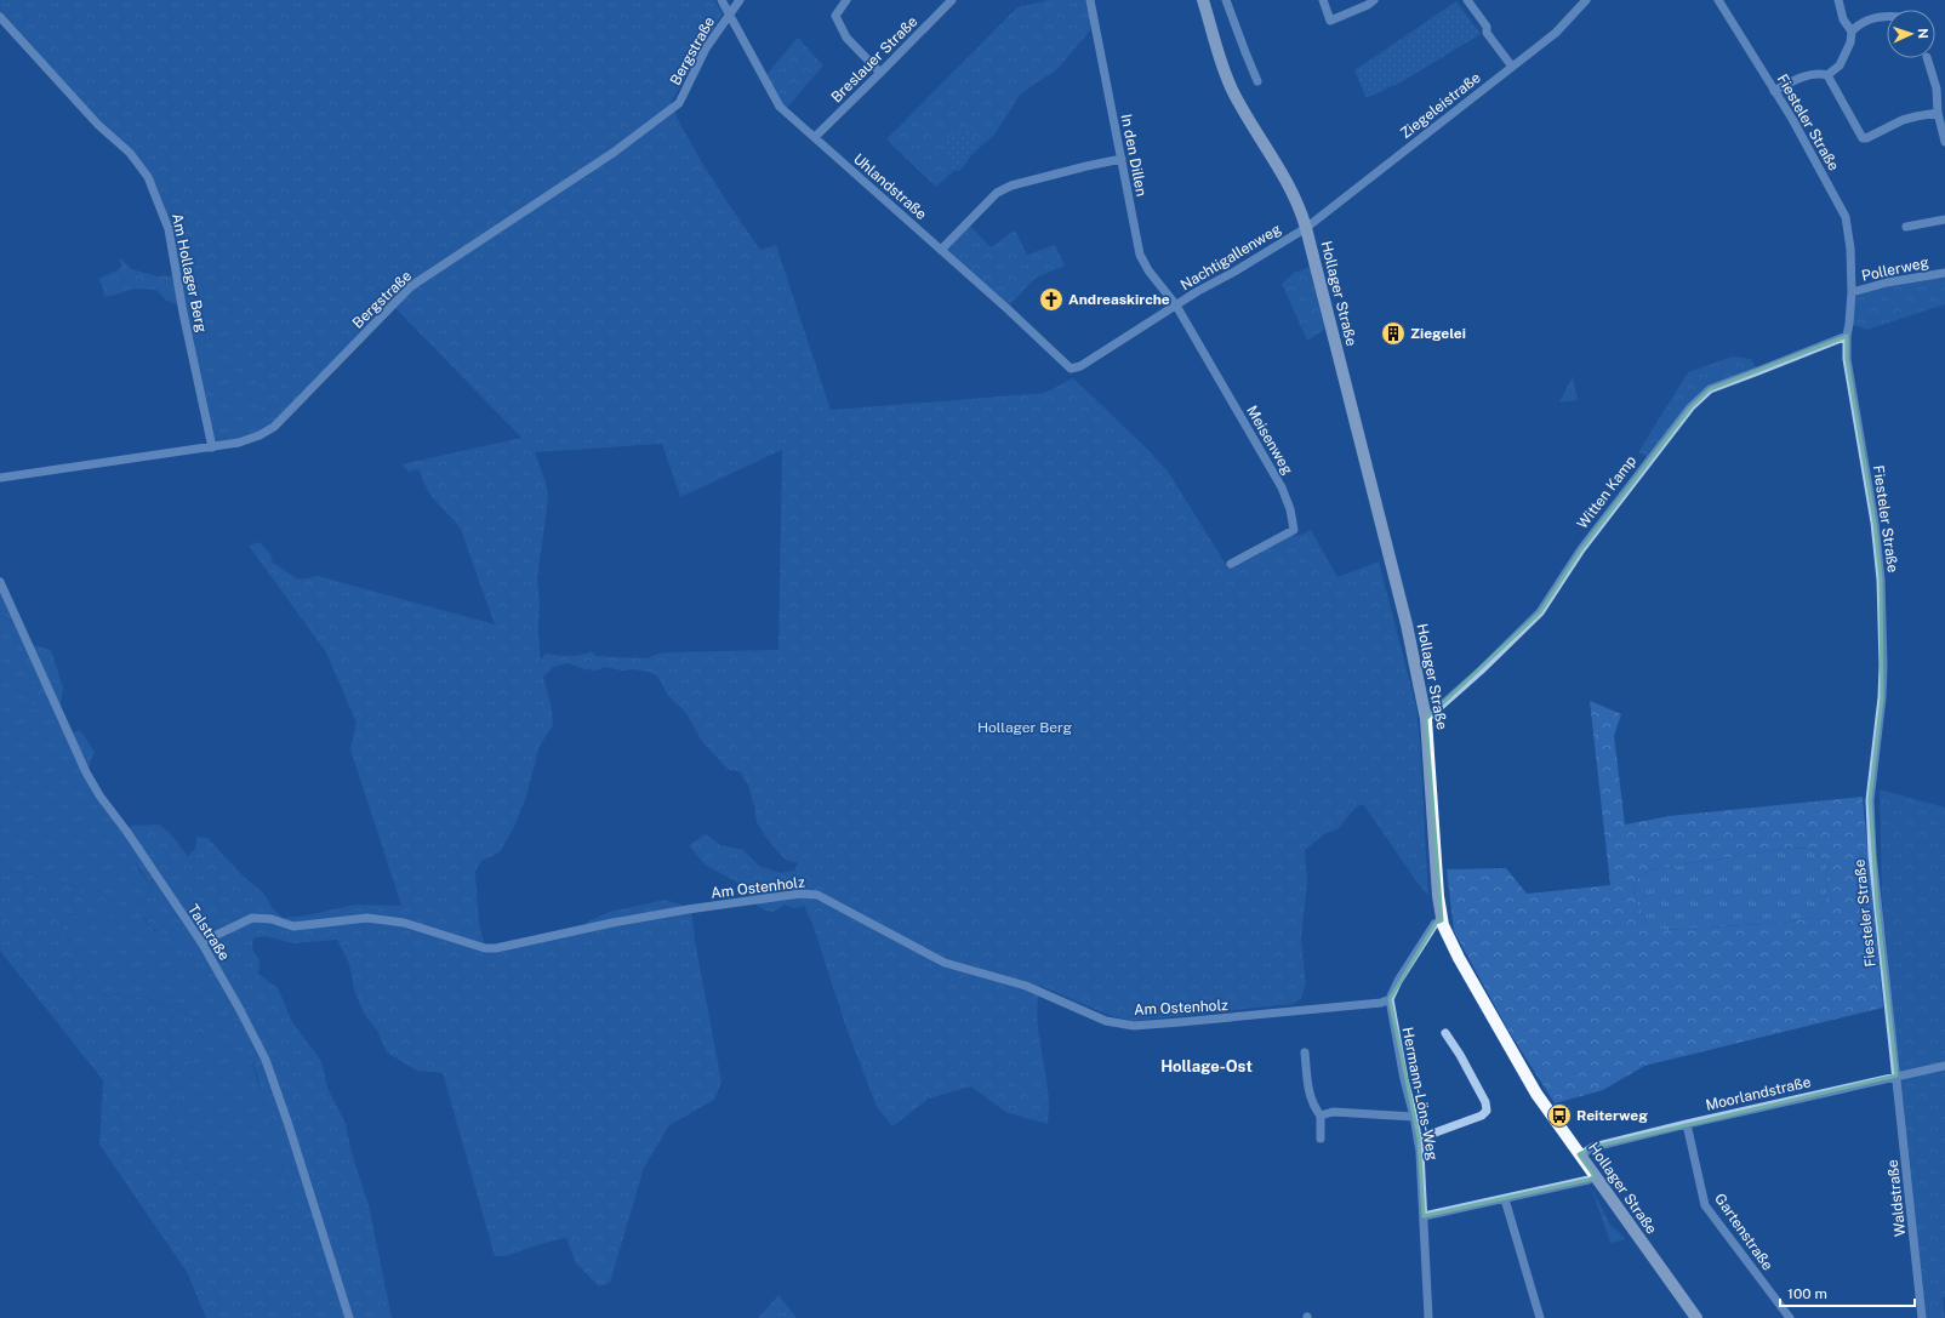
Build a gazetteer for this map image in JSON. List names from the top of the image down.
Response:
{
  "streets": {
    "main road": ["Hollager Straße"],
    "street": [
      "Bergstraße",
      "Breslauer Straße",
      "Ziegeleistraße",
      "Fiesteler Straße",
      "In den Dillen",
      "Uhlandstraße",
      "Nachtigallenweg",
      "Pollerweg",
      "Am Hollager Berg",
      "Meisenweg",
      "Witten Kamp",
      "Am Ostenholz",
      "Talstraße",
      "Hermann-Löns-Weg",
      "Moorlandstraße",
      "Waldstraße",
      "Gartenstraße"
    ]
  },
  "crossings": [
    ["Bergstraße", "Uhlandstraße"],
    ["Bergstraße", "Am Hollager Berg"],
    ["Breslauer Straße", "Uhlandstraße"],
    ["Ziegeleistraße", "Nachtigallenweg"],
    ["Ziegeleistraße", "Hollager Straße"],
    ["Fiesteler Straße", "Pollerweg"],
    ["Fiesteler Straße", "Witten Kamp"],
    ["Fiesteler Straße", "Moorlandstraße"],
    ["Fiesteler Straße", "Waldstraße"],
    ["In den Dillen", "Nachtigallenweg"],
    ["In den Dillen", "Meisenweg"],
    ["Uhlandstraße", "Nachtigallenweg"],
    ["Nachtigallenweg", "Hollager Straße"],
    ["Nachtigallenweg", "Meisenweg"],
    ["Hollager Straße", "Witten Kamp"],
    ["Hollager Straße", "Moorlandstraße"],
    ["Am Ostenholz", "Talstraße"],
    ["Am Ostenholz", "Hermann-Löns-Weg"],
    ["Moorlandstraße", "Waldstraße"],
    ["Moorlandstraße", "Gartenstraße"]
  ],
  "districts": ["Hollage-Ost"],
  "parks": ["Hollager Berg"],
  "places": {
    "church": ["Andreaskirche"],
    "building": ["Ziegelei"],
    "bus stop": ["Reiterweg"]
  },
  "scale_bar": "100 m",
  "north": "right"
}
